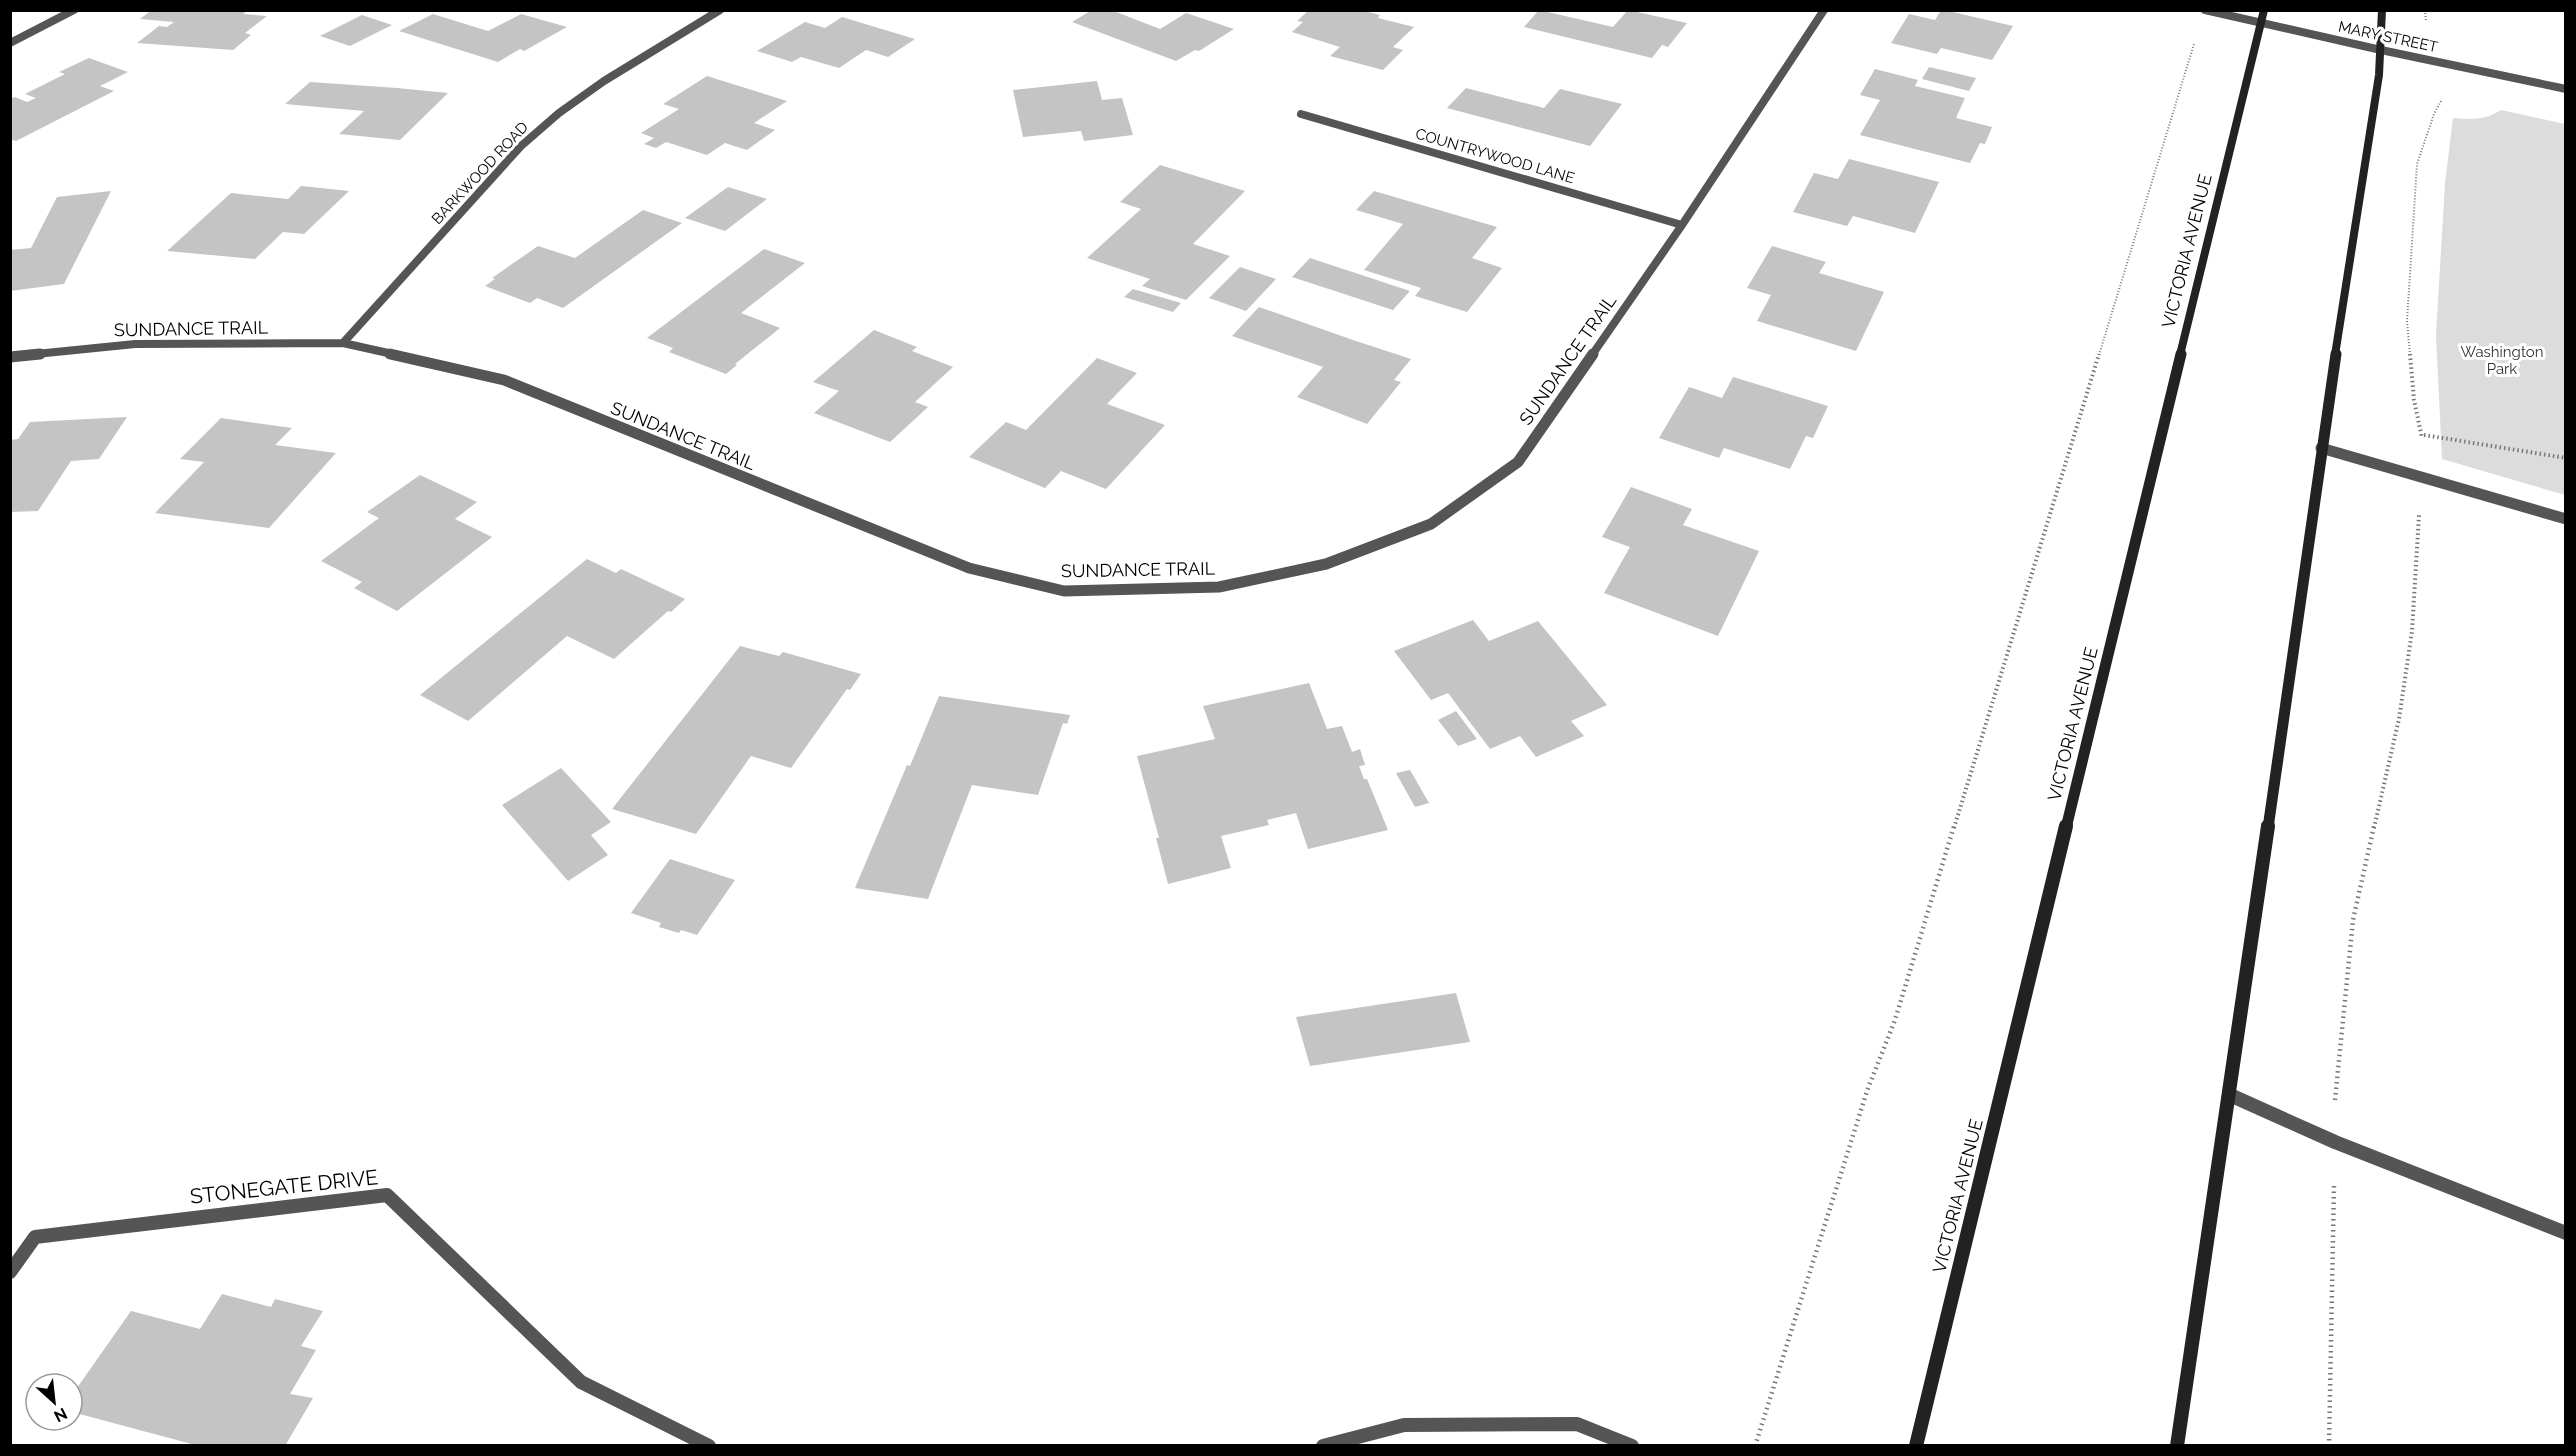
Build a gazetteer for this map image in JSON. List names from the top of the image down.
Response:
{
  "streets": {
    "main road": ["VICTORIA AVENUE"],
    "street": [
      "MARY STREET",
      "COUNTRYWOOD LANE",
      "BARKWOOD ROAD",
      "SUNDANCE TRAIL",
      "STONEGATE DRIVE"
    ]
  },
  "crossings": [
    ["MARY STREET", "VICTORIA AVENUE"],
    ["COUNTRYWOOD LANE", "SUNDANCE TRAIL"],
    ["BARKWOOD ROAD", "SUNDANCE TRAIL"]
  ],
  "parks": ["Washington Park"],
  "north": "bottom right"
}
